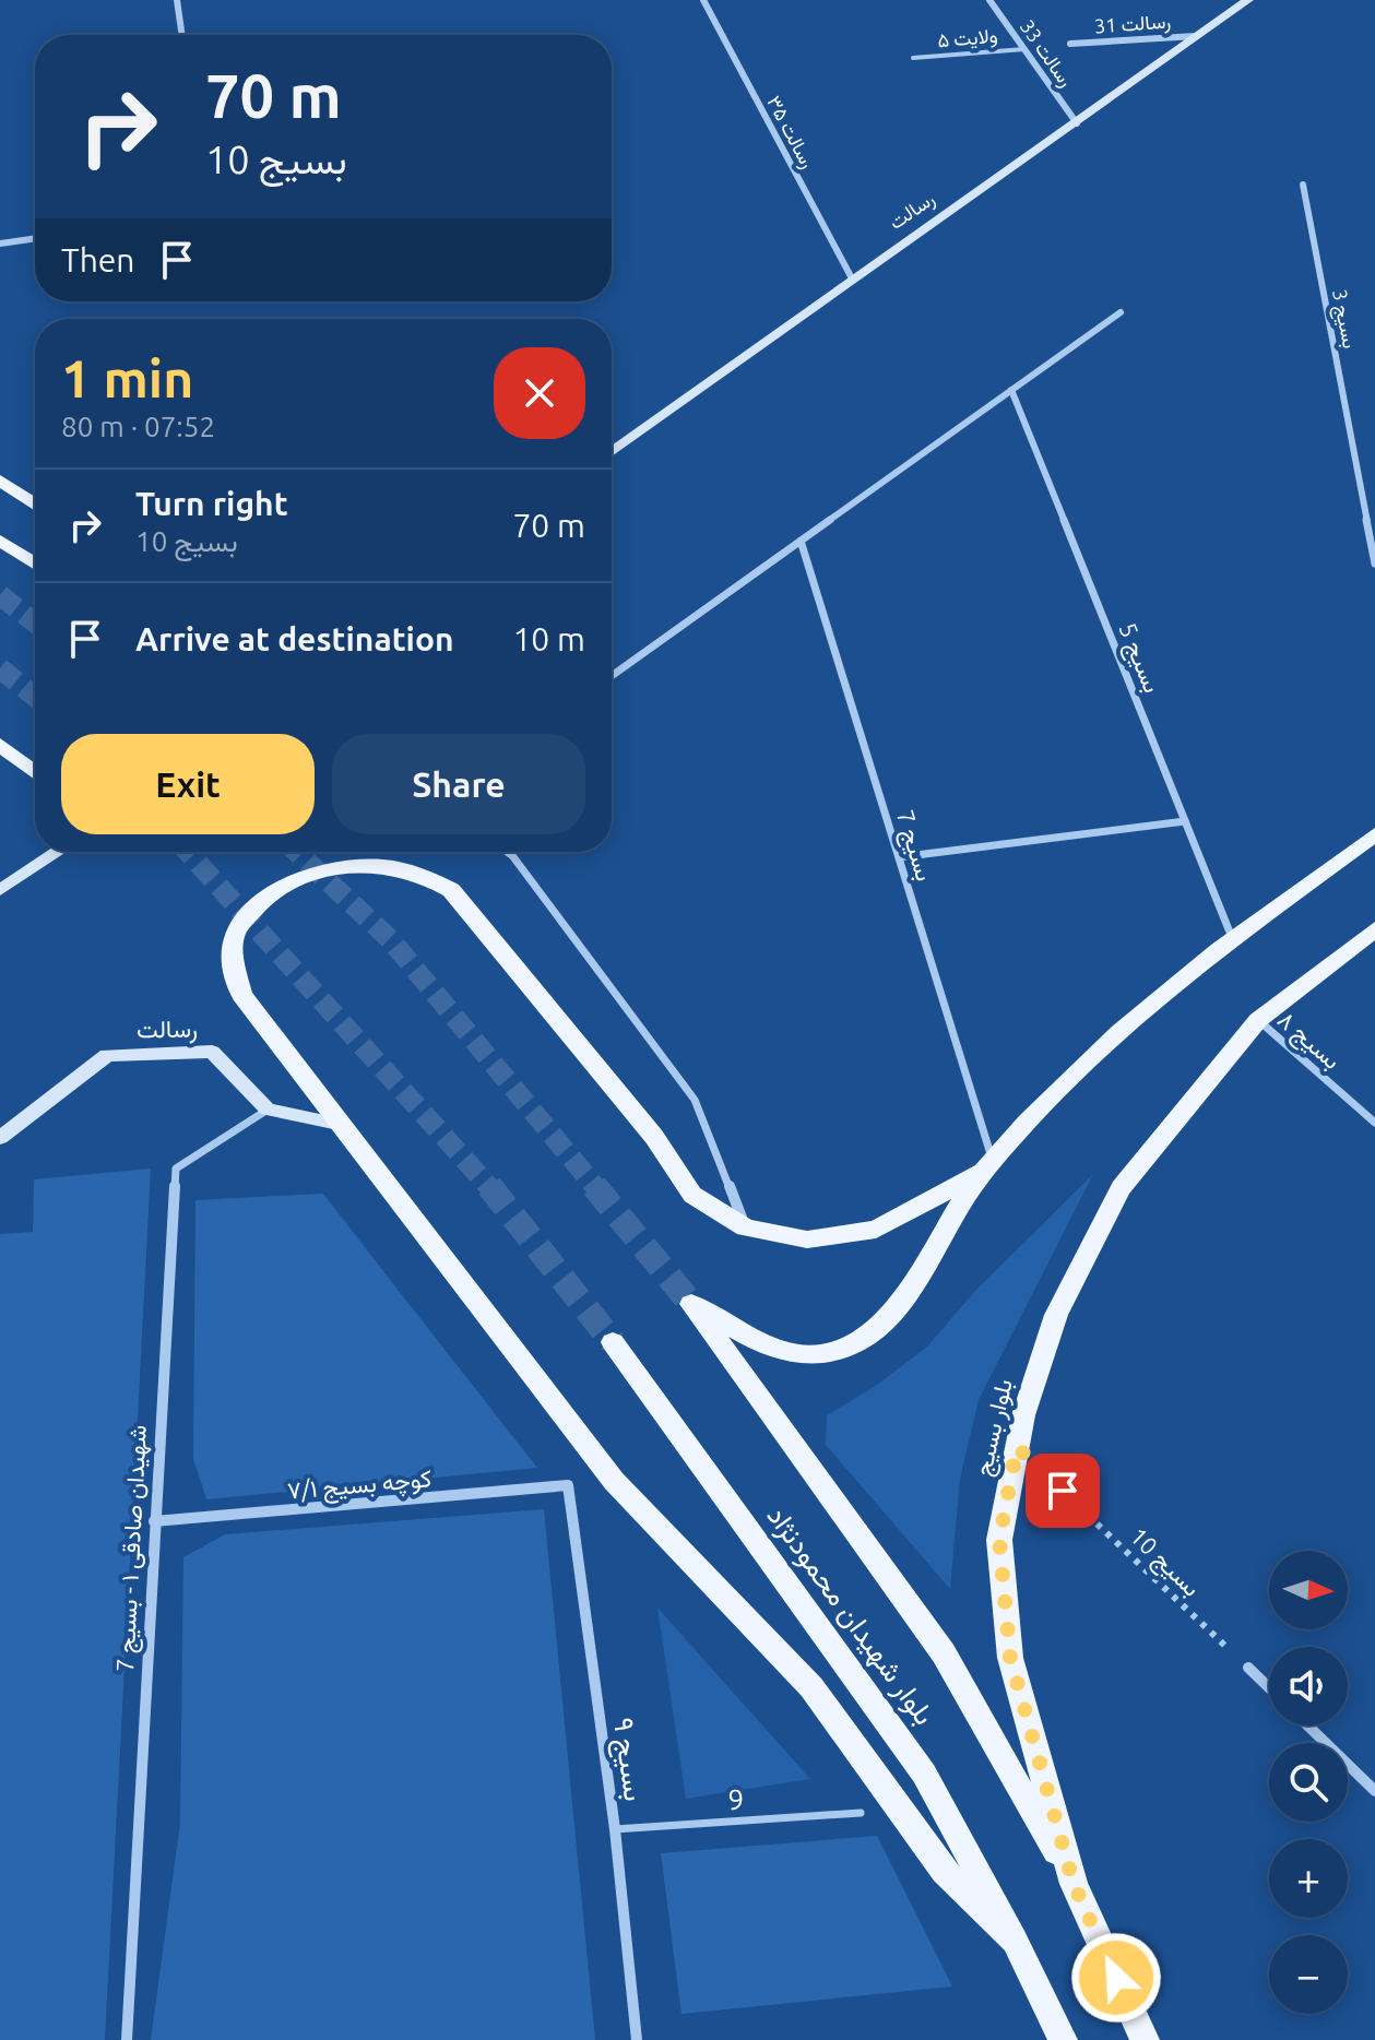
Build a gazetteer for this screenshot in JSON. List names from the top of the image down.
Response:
{
  "streets": {
    "main road": ["رسالت", "بلوار بسیج", "بلوار شهیدان محمودنژاد"],
    "street": [
      "رسالت 31",
      "رسالت 33",
      "رسالت ۳۵",
      "بسیج 3",
      "بسیج 5",
      "بسیج 7",
      "بسیج ۸",
      "کوچه بسیج ۷/۱",
      "شهیدان صادقی ۱ - بسیج 7",
      "بسیج ۹"
    ],
    "lane": ["ولایت ۵", "9"],
    "path": ["بسیج 10"]
  },
  "crossings": [
    ["رسالت 31", "رسالت"],
    ["ولایت ۵", "رسالت 33"],
    ["رسالت 33", "رسالت"],
    ["رسالت ۳۵", "رسالت"],
    ["رسالت", "شهیدان صادقی ۱ - بسیج 7"],
    ["بسیج 7", "بلوار شهیدان محمودنژاد"],
    ["بسیج ۸", "بلوار بسیج"],
    ["بلوار بسیج", "بسیج 10"],
    ["بلوار بسیج", "بلوار شهیدان محمودنژاد"],
    ["کوچه بسیج ۷/۱", "شهیدان صادقی ۱ - بسیج 7"],
    ["کوچه بسیج ۷/۱", "بسیج ۹"],
    ["بسیج ۹", "9"]
  ],
  "north": "right",
  "page": {
    "turn": ["70 m", "بسیج 10"],
    "then": "Then",
    "heading": ["1 min", "80 m · 07:52"],
    "list": [
      {
        "name": "Turn right",
        "note": "بسیج 10",
        "value": "70 m"
      },
      {
        "name": "Arrive at destination",
        "value": "10 m"
      }
    ],
    "buttons": ["Exit", "Share"],
    "map_buttons": ["+", "−"]
  }
}
